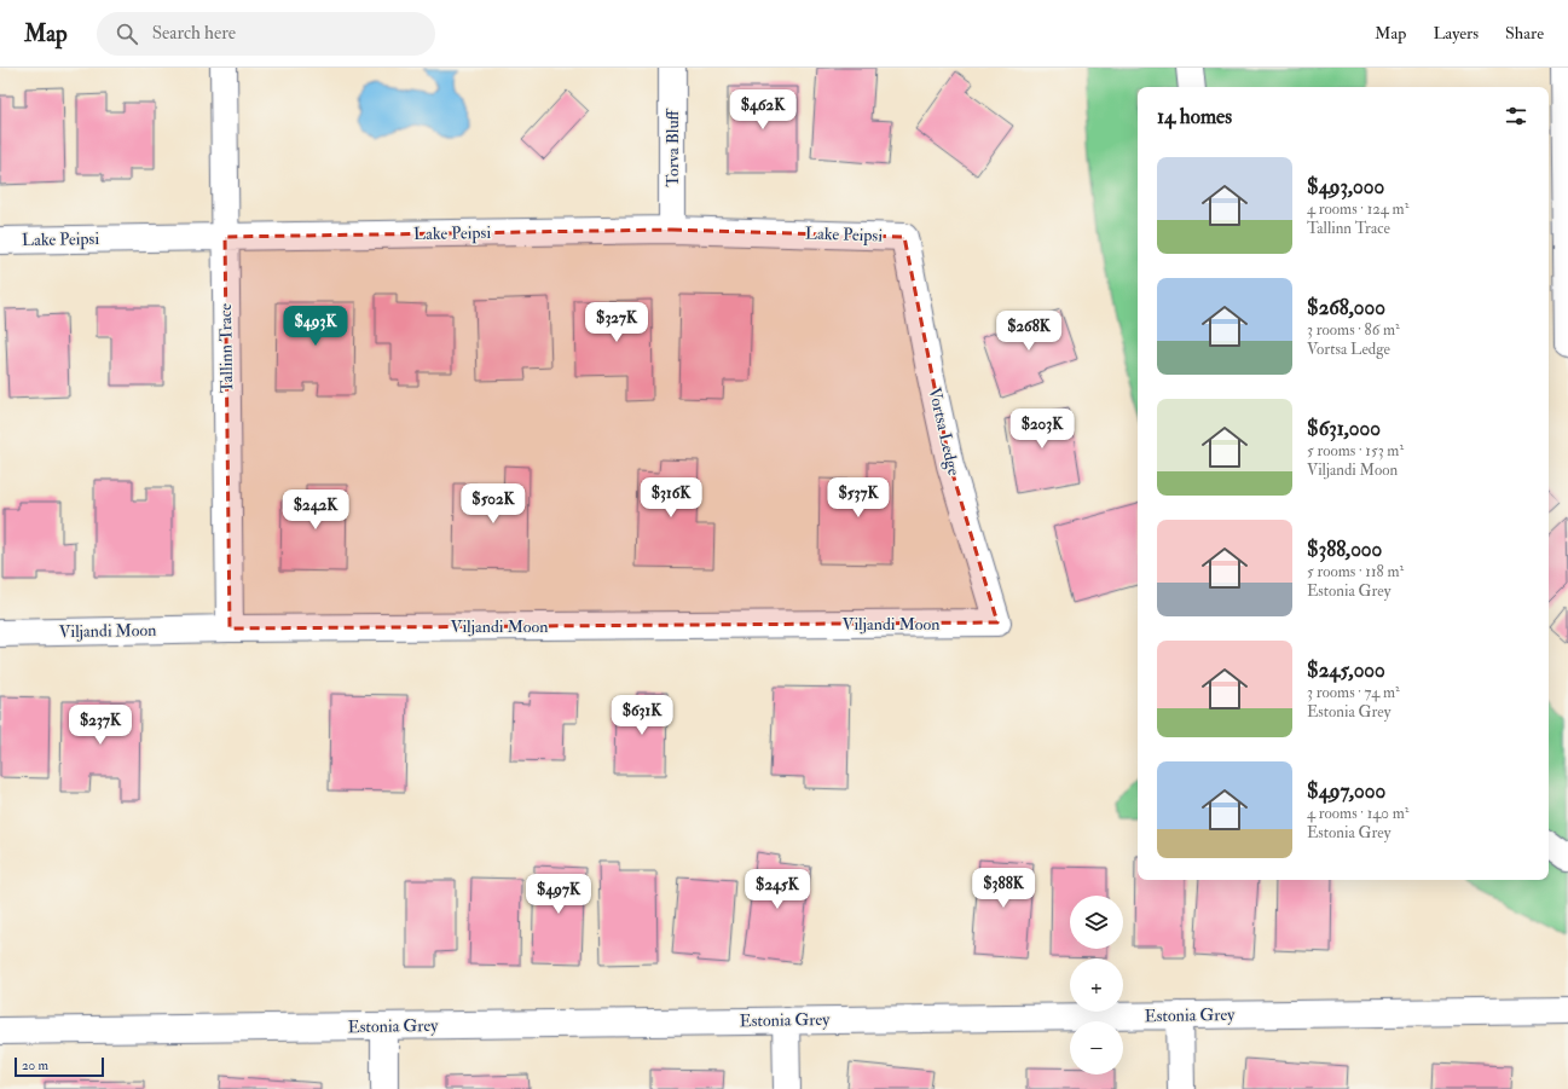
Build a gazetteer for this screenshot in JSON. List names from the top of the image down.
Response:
{
  "streets": {
    "street": [
      "Torva Bluff",
      "Lake Peipsi",
      "Tallinn Trace",
      "Vortsa Ledge",
      "Viljandi Moon",
      "Estonia Grey"
    ]
  },
  "crossings": [
    ["Torva Bluff", "Lake Peipsi"],
    ["Lake Peipsi", "Tallinn Trace"],
    ["Lake Peipsi", "Vortsa Ledge"],
    ["Tallinn Trace", "Viljandi Moon"],
    ["Vortsa Ledge", "Viljandi Moon"]
  ],
  "scale_bar": "20 m",
  "page": {
    "header": "Map",
    "search": "Search here",
    "nav": ["Map", "Layers", "Share"],
    "heading": "14 homes",
    "price": [
      "$462K",
      "$327K",
      "$493K",
      "$268K",
      "$203K",
      "$316K",
      "$537K",
      "$502K",
      "$242K",
      "$631K",
      "$237K",
      "$388K",
      "$245K",
      "$497K"
    ],
    "list": [
      {
        "name": "$493,000",
        "note": "4 rooms · 124 m² · Tallinn Trace"
      },
      {
        "name": "$268,000",
        "note": "3 rooms · 86 m² · Vortsa Ledge"
      },
      {
        "name": "$631,000",
        "note": "5 rooms · 153 m² · Viljandi Moon"
      },
      {
        "name": "$388,000",
        "note": "5 rooms · 118 m² · Estonia Grey"
      },
      {
        "name": "$245,000",
        "note": "3 rooms · 74 m² · Estonia Grey"
      },
      {
        "name": "$497,000",
        "note": "4 rooms · 140 m² · Estonia Grey"
      }
    ],
    "map_buttons": ["+", "−"],
    "scale": "20 m"
  }
}
